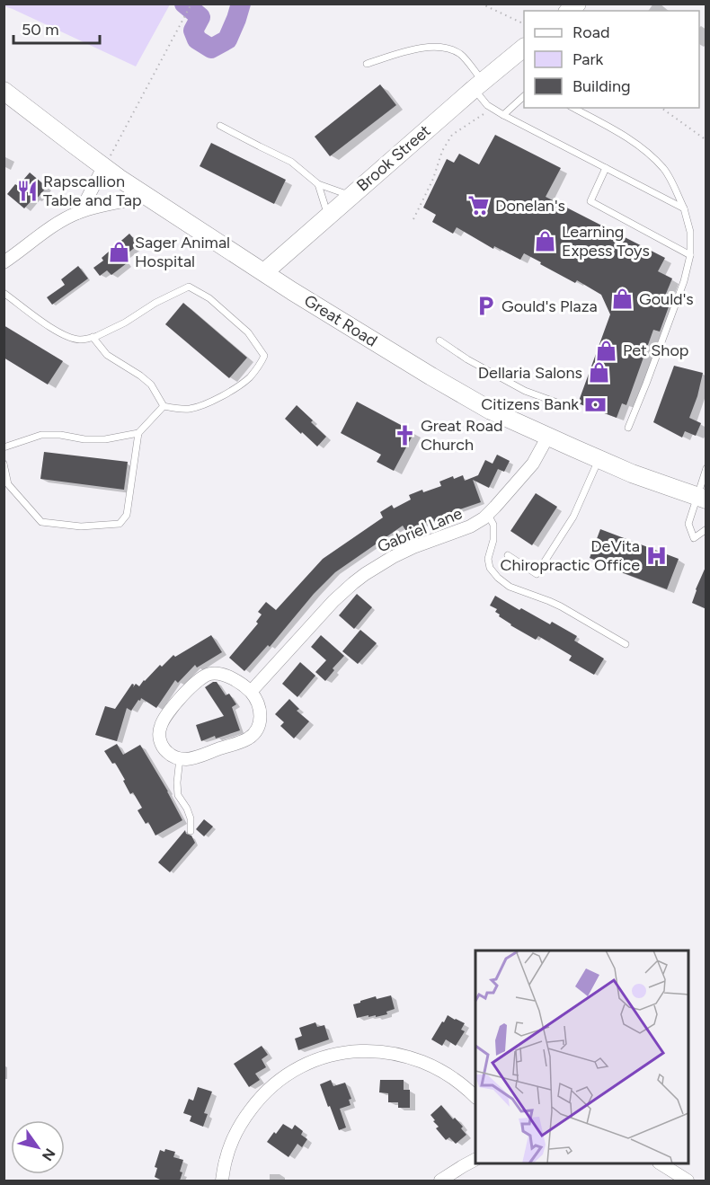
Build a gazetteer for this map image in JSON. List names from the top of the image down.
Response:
{
  "streets": {
    "main road": ["Brook Street", "Great Road"],
    "street": ["Gabriel Lane"]
  },
  "crossings": [
    ["Brook Street", "Great Road"],
    ["Great Road", "Gabriel Lane"]
  ],
  "places": {
    "restaurant": ["Rapscallion Table and Tap"],
    "supermarket": ["Donelan's"],
    "shop": [
      "Learning Expess Toys",
      "Sager Animal Hospital",
      "Gould's",
      "Pet Shop",
      "Dellaria Salons"
    ],
    "parking": ["Gould's Plaza"],
    "bank": ["Citizens Bank"],
    "church": ["Great Road Church"],
    "hospital": ["DeVita Chiropractic Office"]
  },
  "legend": ["Road", "Park", "Building"],
  "scale_bar": "50 m",
  "north": "bottom right"
}
